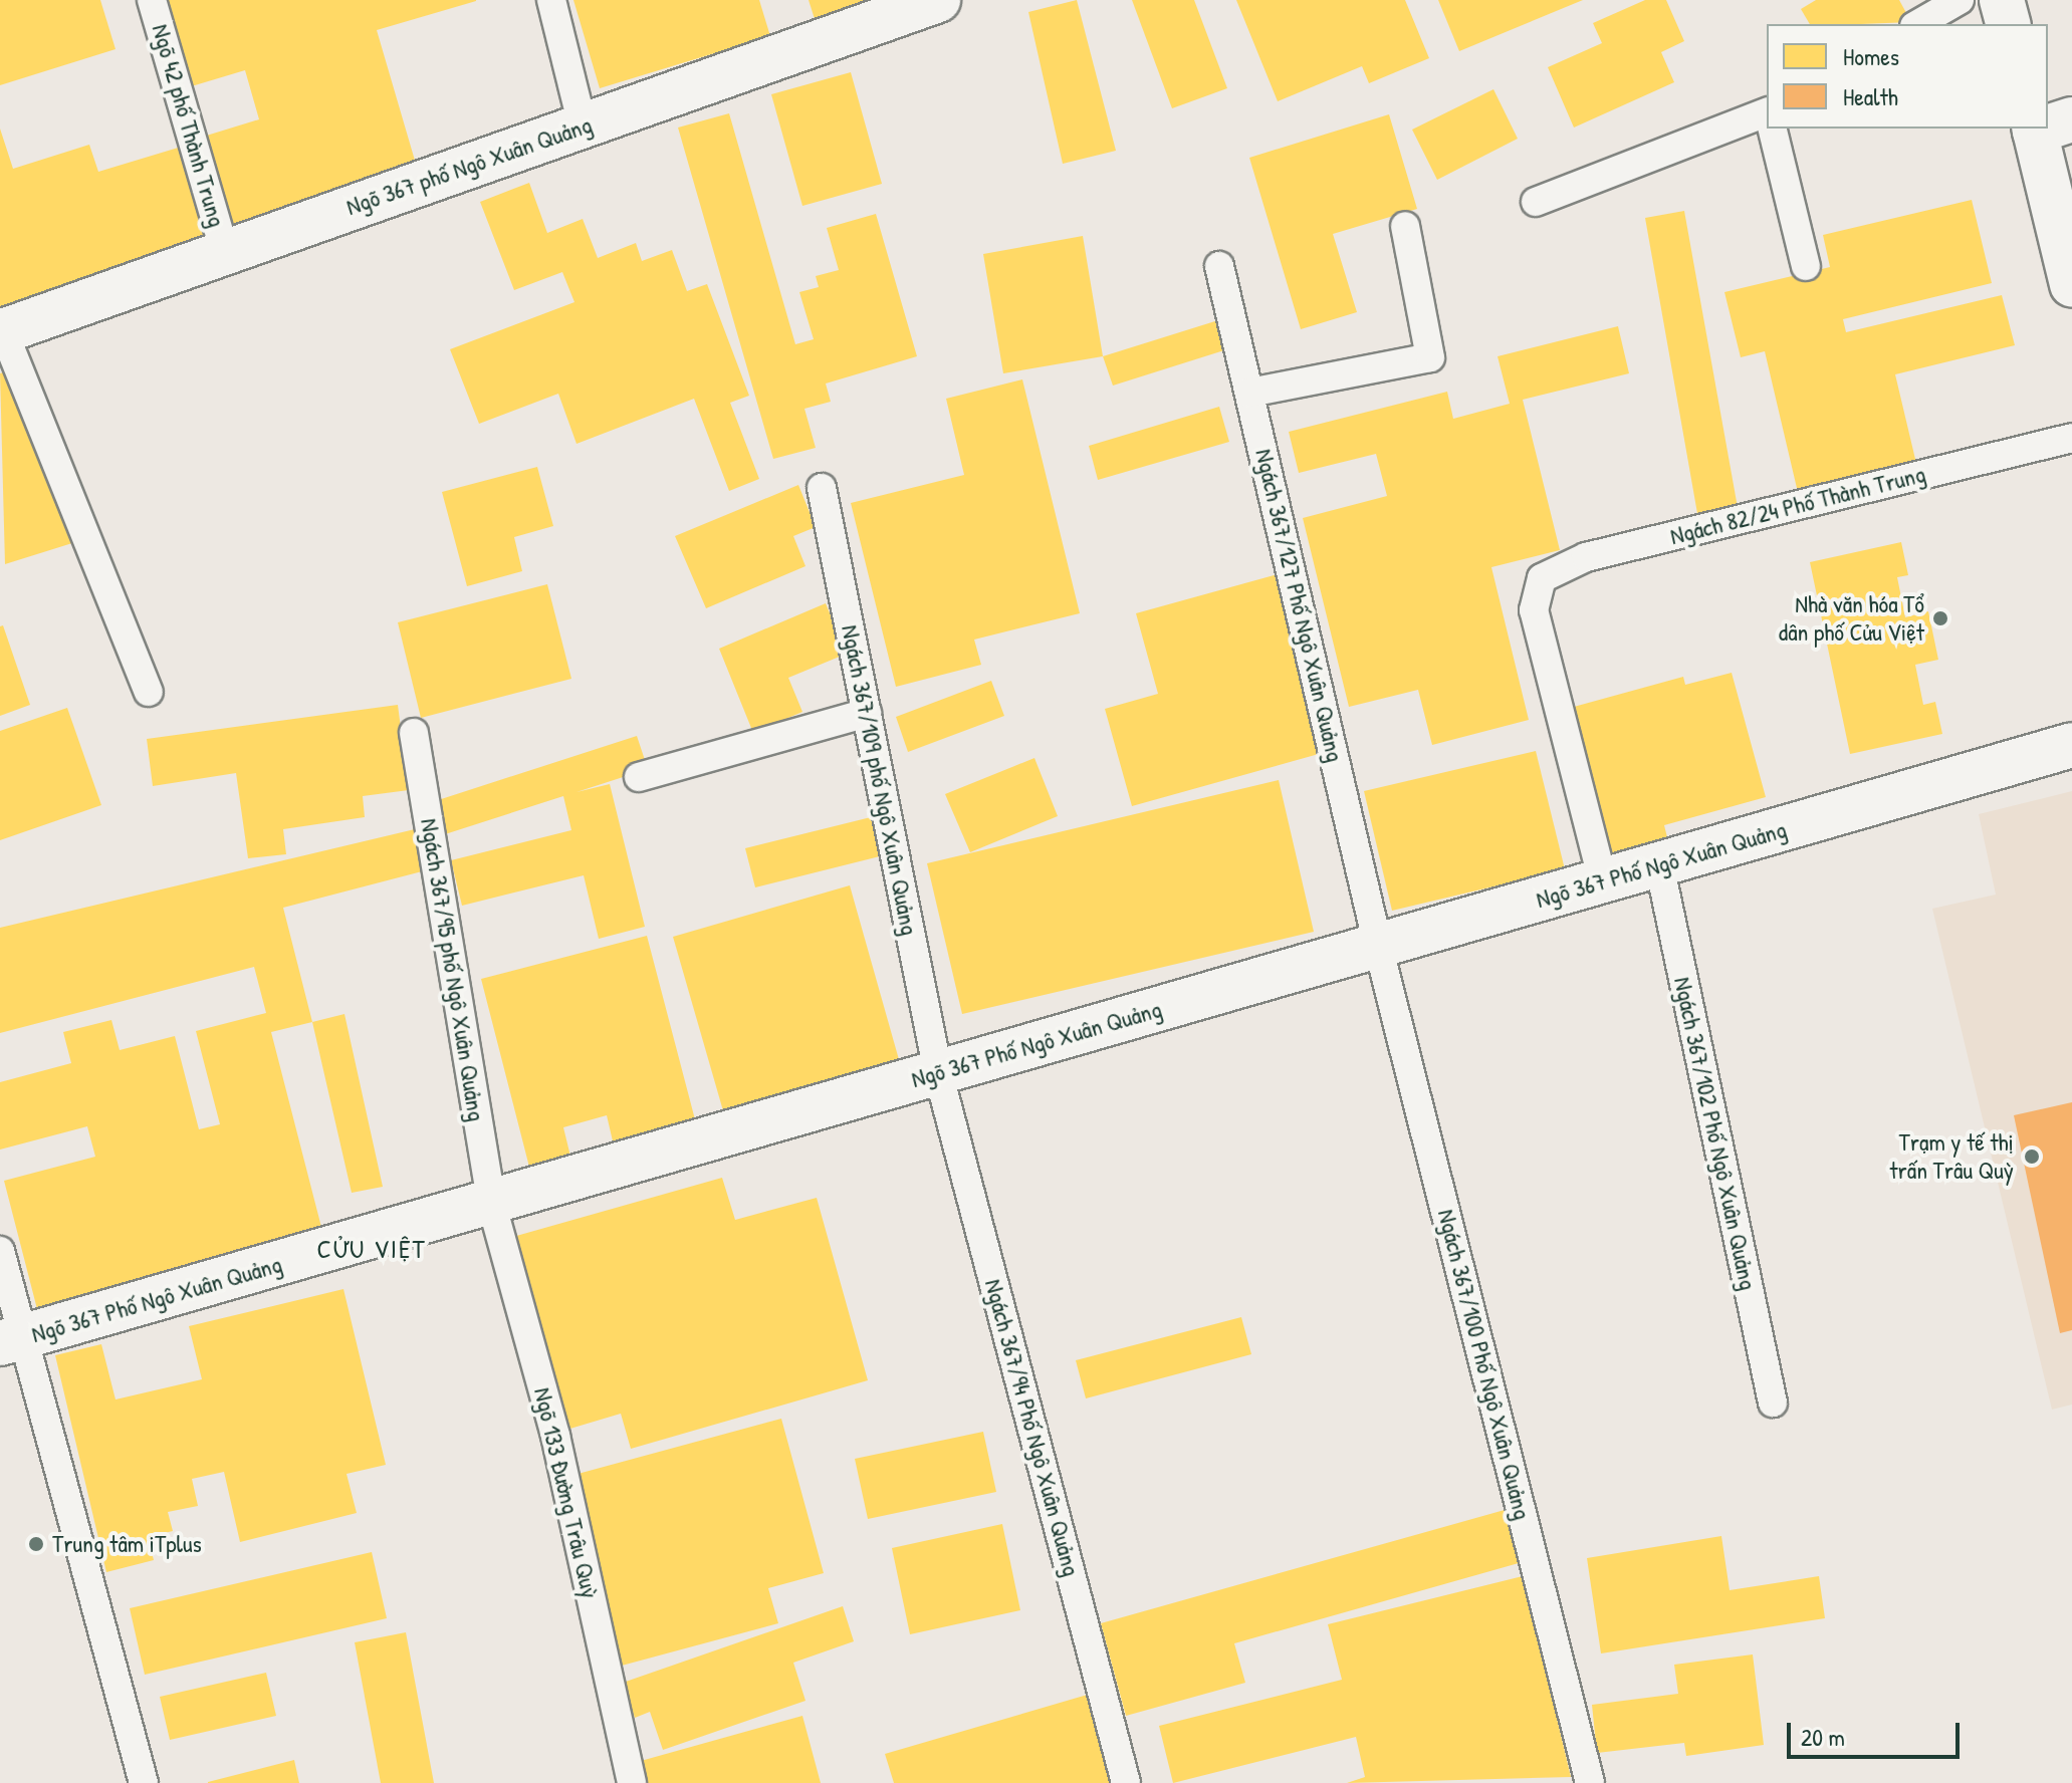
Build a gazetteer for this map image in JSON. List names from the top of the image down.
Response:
{
  "streets": {
    "street": ["Ngõ 367 phố Ngô Xuân Quảng", "Ngõ 367 Phố Ngô Xuân Quảng"],
    "lane": [
      "Ngõ 42 phố Thành Trung",
      "Ngách 82/24 Phố Thành Trung",
      "Ngách 367/127 Phố Ngô Xuân Quảng",
      "Ngách 367/109 phố Ngô Xuân Quảng",
      "Ngách 367/95 phố Ngô Xuân Quảng",
      "Ngách 367/102 Phố Ngô Xuân Quảng",
      "Ngách 367/100 Phố Ngô Xuân Quảng",
      "Ngách 367/94 Phố Ngô Xuân Quảng",
      "Ngõ 133 Đường Trâu Quỳ"
    ]
  },
  "crossings": [
    ["Ngõ 42 phố Thành Trung", "Ngõ 367 phố Ngô Xuân Quảng"],
    ["Ngách 82/24 Phố Thành Trung", "Ngõ 367 Phố Ngô Xuân Quảng"],
    ["Ngách 367/127 Phố Ngô Xuân Quảng", "Ngõ 367 Phố Ngô Xuân Quảng"],
    ["Ngách 367/127 Phố Ngô Xuân Quảng", "Ngách 367/100 Phố Ngô Xuân Quảng"],
    ["Ngách 367/109 phố Ngô Xuân Quảng", "Ngõ 367 Phố Ngô Xuân Quảng"],
    ["Ngách 367/109 phố Ngô Xuân Quảng", "Ngách 367/94 Phố Ngô Xuân Quảng"],
    ["Ngõ 367 Phố Ngô Xuân Quảng", "Ngách 367/95 phố Ngô Xuân Quảng"],
    ["Ngõ 367 Phố Ngô Xuân Quảng", "Ngách 367/102 Phố Ngô Xuân Quảng"],
    ["Ngõ 367 Phố Ngô Xuân Quảng", "Ngách 367/100 Phố Ngô Xuân Quảng"],
    ["Ngõ 367 Phố Ngô Xuân Quảng", "Ngách 367/94 Phố Ngô Xuân Quảng"],
    ["Ngõ 367 Phố Ngô Xuân Quảng", "Ngõ 133 Đường Trâu Quỳ"],
    ["Ngách 367/95 phố Ngô Xuân Quảng", "Ngõ 133 Đường Trâu Quỳ"]
  ],
  "districts": ["CỬU VIỆT"],
  "places": ["Nhà văn hóa Tổ dân phố Cửu Việt", "Trạm y tế thị trấn Trâu Quỳ", "Trung tâm iTplus"],
  "legend": ["Homes", "Health"],
  "scale_bar": "20 m"
}
